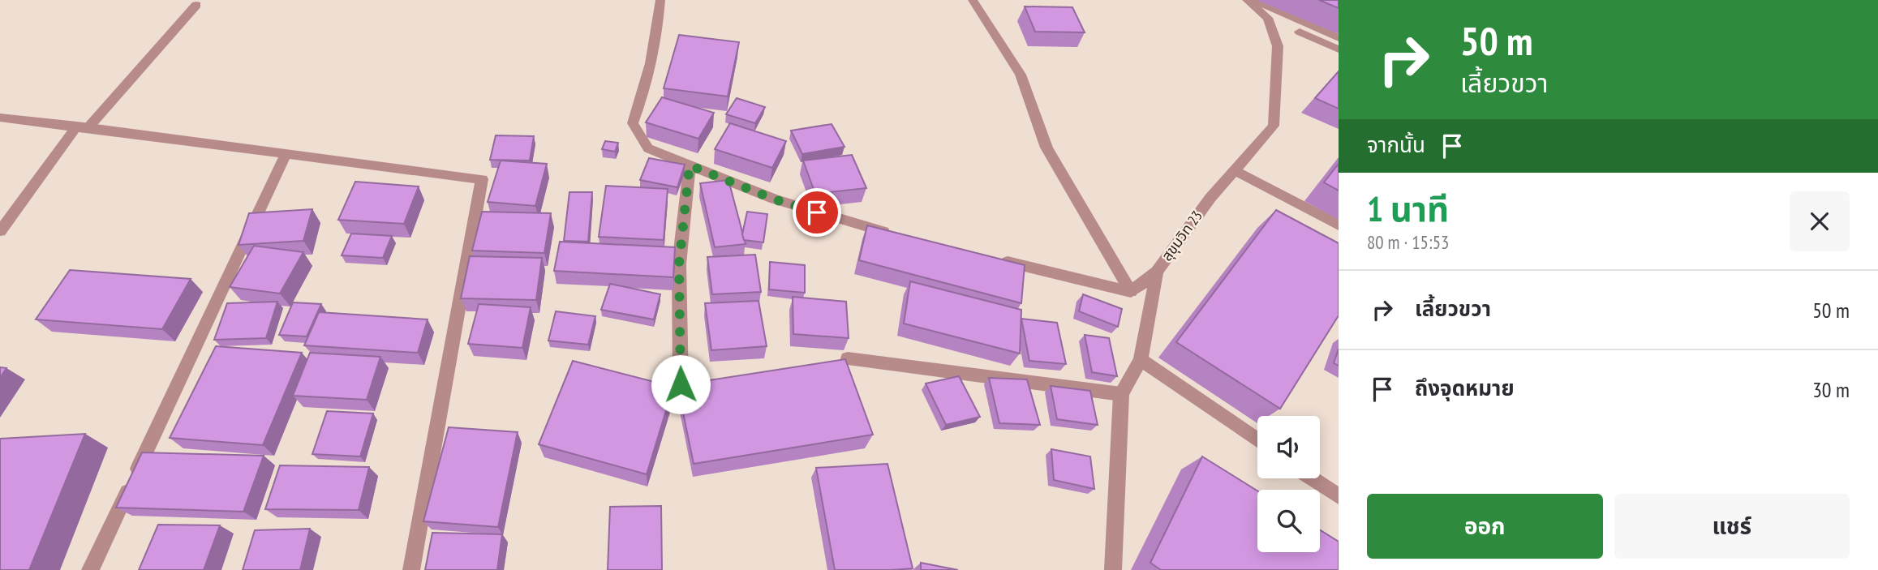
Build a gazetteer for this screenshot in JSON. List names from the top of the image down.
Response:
{
  "streets": {
    "street": ["สุขุมวิท 23"]
  },
  "page": {
    "turn": ["50 m", "เลี้ยวขวา"],
    "then": "จากนั้น",
    "heading": ["1 นาที", "80 m · 15:53"],
    "list": [
      {
        "name": "เลี้ยวขวา",
        "value": "50 m"
      },
      {
        "name": "ถึงจุดหมาย",
        "value": "30 m"
      }
    ],
    "buttons": ["ออก", "แชร์"]
  }
}
